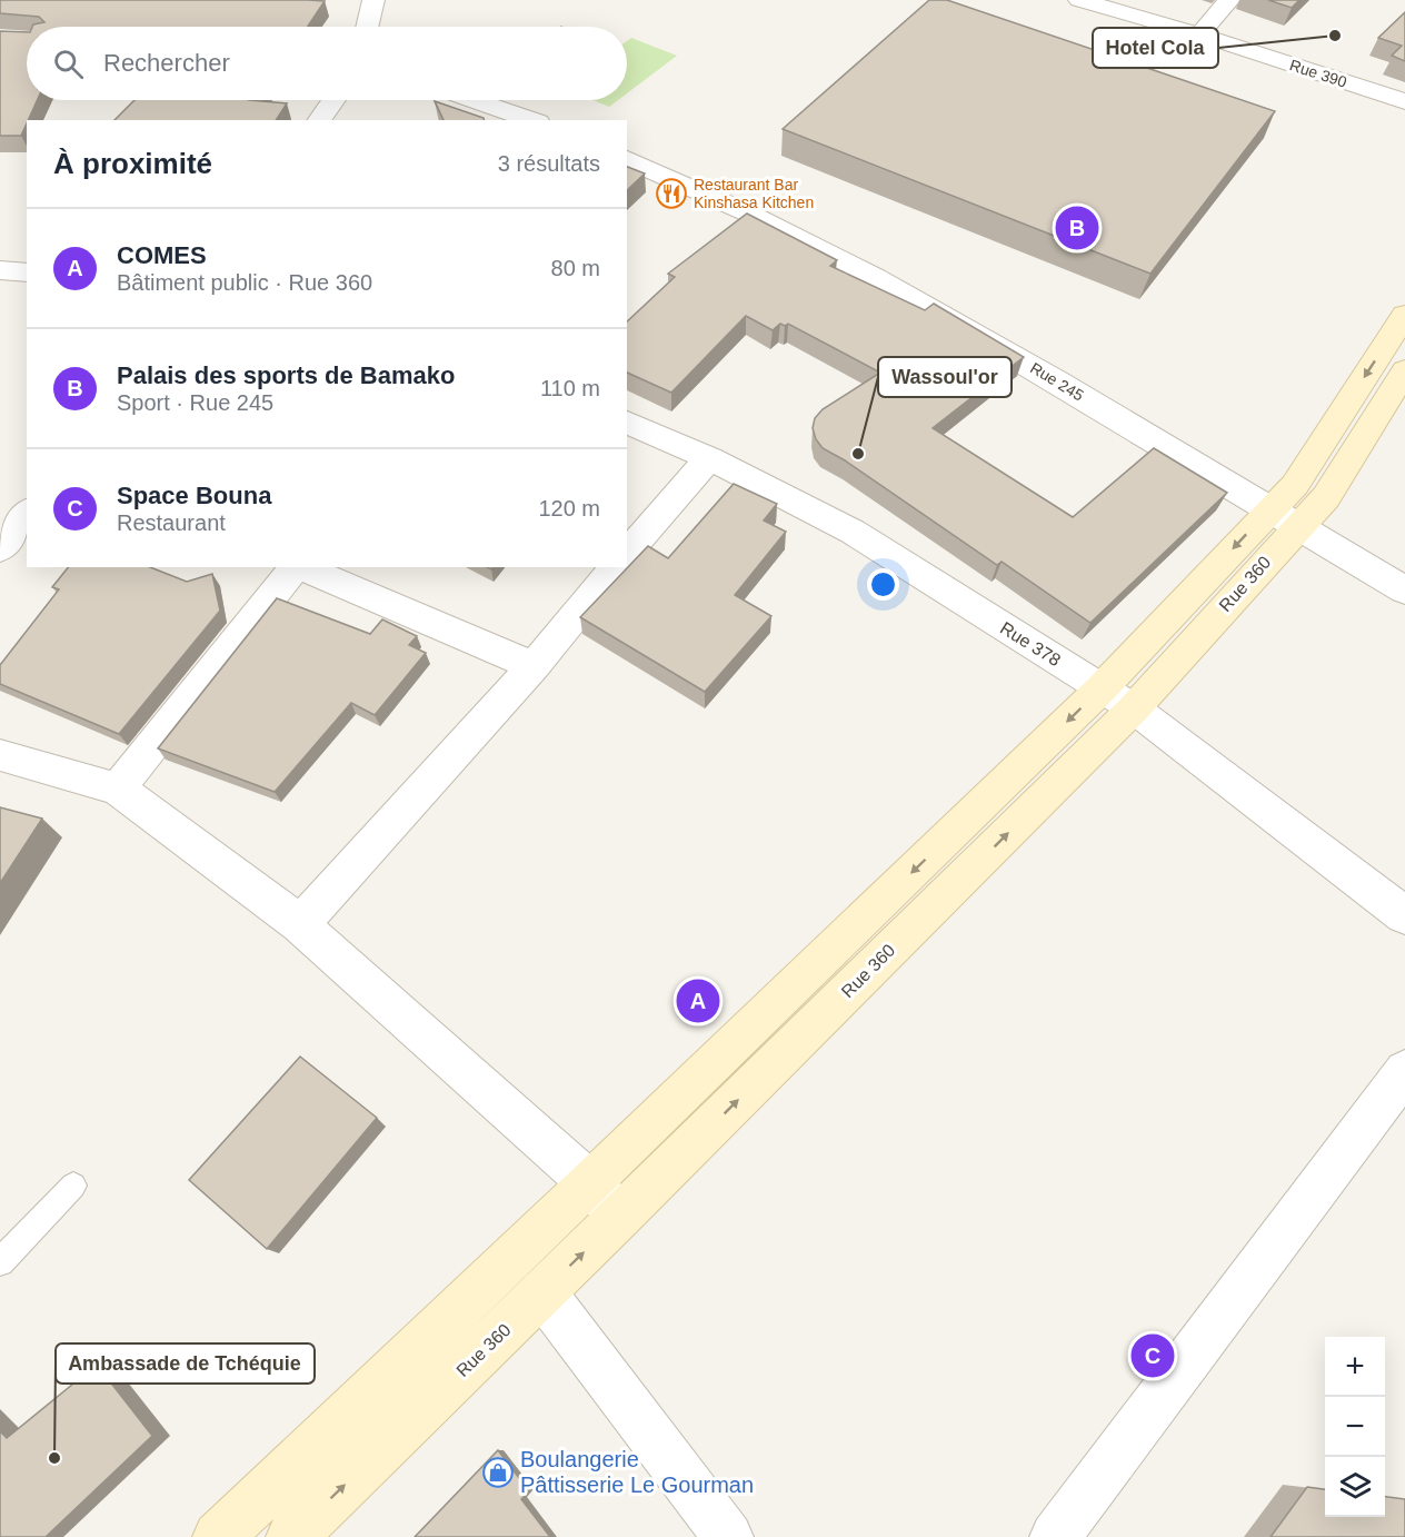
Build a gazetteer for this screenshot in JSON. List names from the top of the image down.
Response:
{
  "streets": {
    "main road": ["Rue 360"],
    "street": ["Rue 390", "Rue 245", "Rue 378"]
  },
  "crossings": [
    ["Rue 245", "Rue 360"],
    ["Rue 360", "Rue 378"]
  ],
  "places": {
    "other": ["Hotel Cola", "Wassoul'or", "Ambassade de Tchéquie"],
    "restaurant": ["Restaurant Bar Kinshasa Kitchen"],
    "shop": ["Boulangerie Pâttisserie Le Gourman"]
  },
  "page": {
    "search": "Rechercher",
    "heading": ["À proximité", "3 résultats"],
    "pins": ["B", "A", "C"],
    "list": [
      {
        "mark": "A",
        "name": "COMES",
        "note": "Bâtiment public · Rue 360",
        "value": "80 m"
      },
      {
        "mark": "B",
        "name": "Palais des sports de Bamako",
        "note": "Sport · Rue 245",
        "value": "110 m"
      },
      {
        "mark": "C",
        "name": "Space Bouna",
        "note": "Restaurant",
        "value": "120 m"
      }
    ],
    "map_buttons": ["+", "−"]
  }
}
